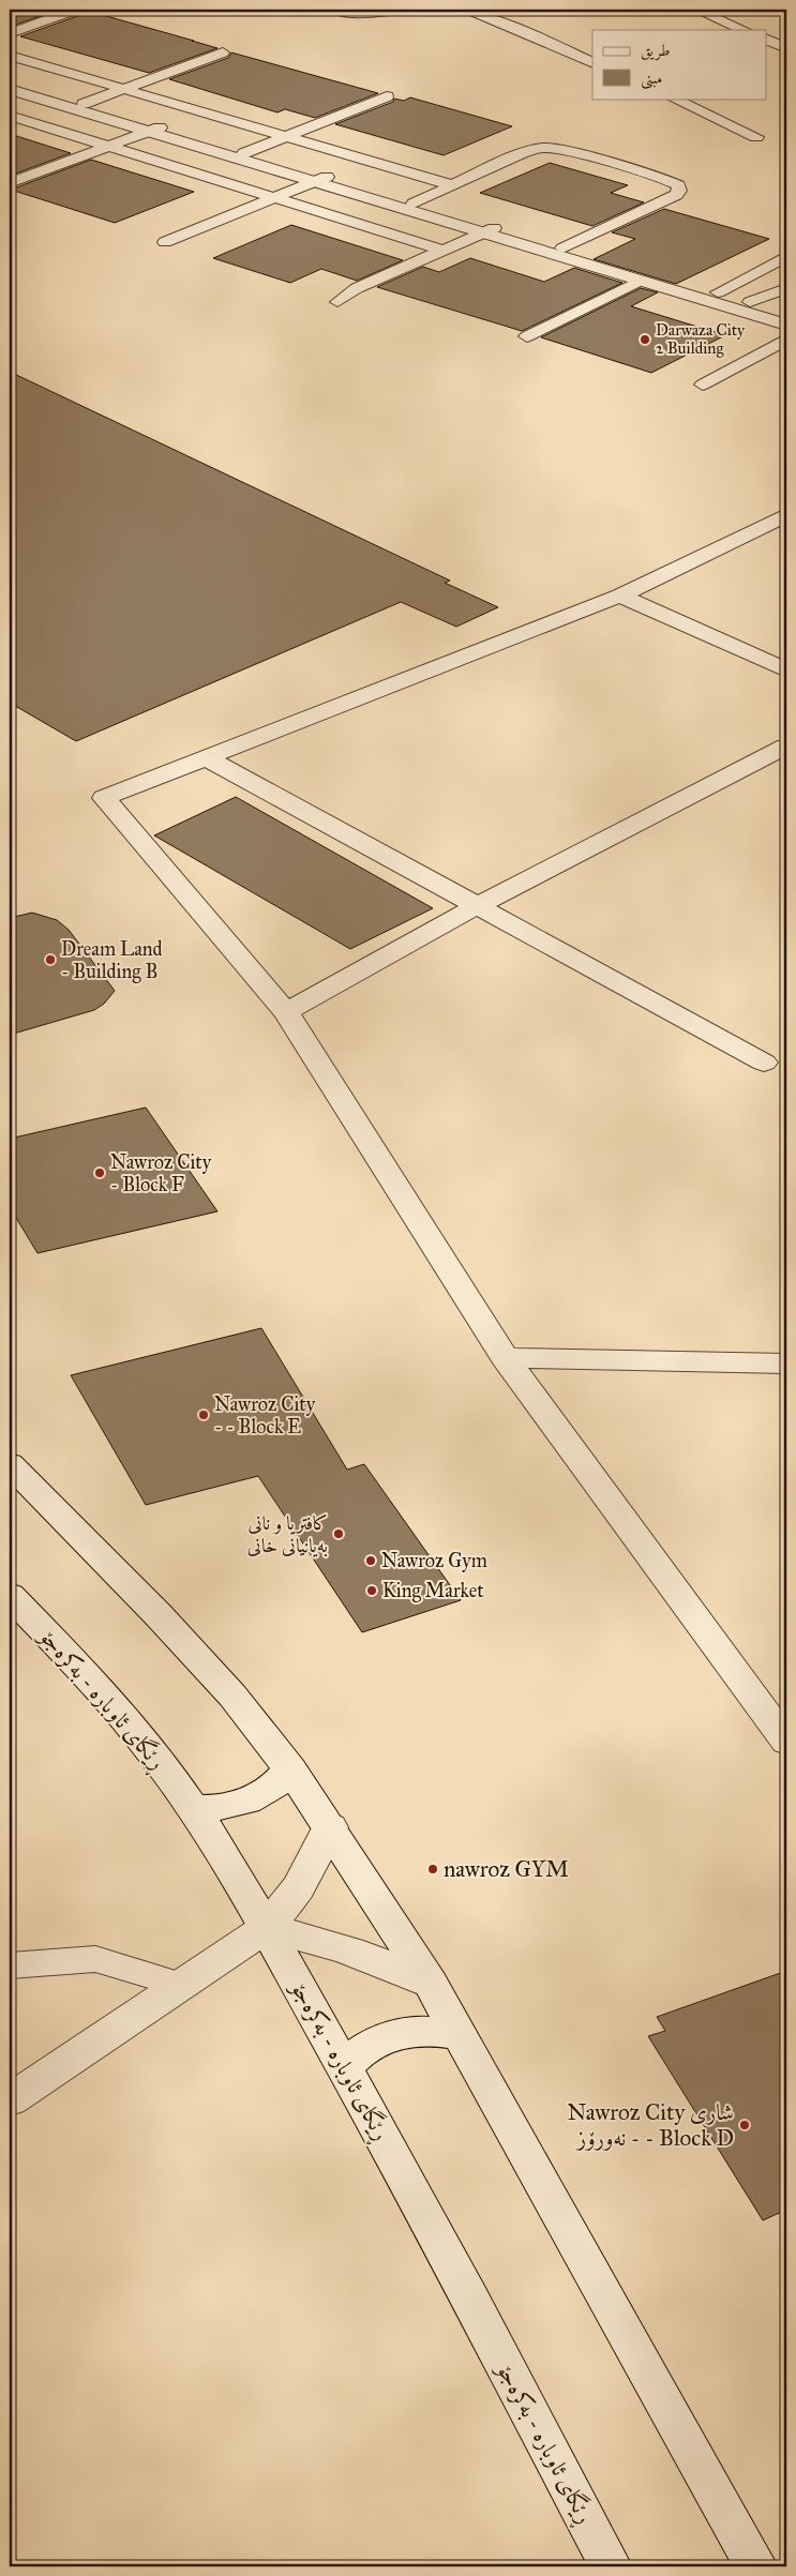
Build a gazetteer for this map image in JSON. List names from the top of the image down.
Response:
{
  "streets": {
    "street": ["ڕێگای ئاوبارە - بەکرەجۆ"]
  },
  "places": [
    "Darwaza City 2 Building",
    "Dream Land - Building B",
    "Nawroz City - Block F",
    "Nawroz City - - Block E",
    "کافتریا و نانی بەیانیانی خانی",
    "Nawroz Gym",
    "King Market",
    "nawroz GYM",
    "Nawroz City شاری نەورۆز - - Block D"
  ],
  "legend": ["طريق", "مبنى"]
}
